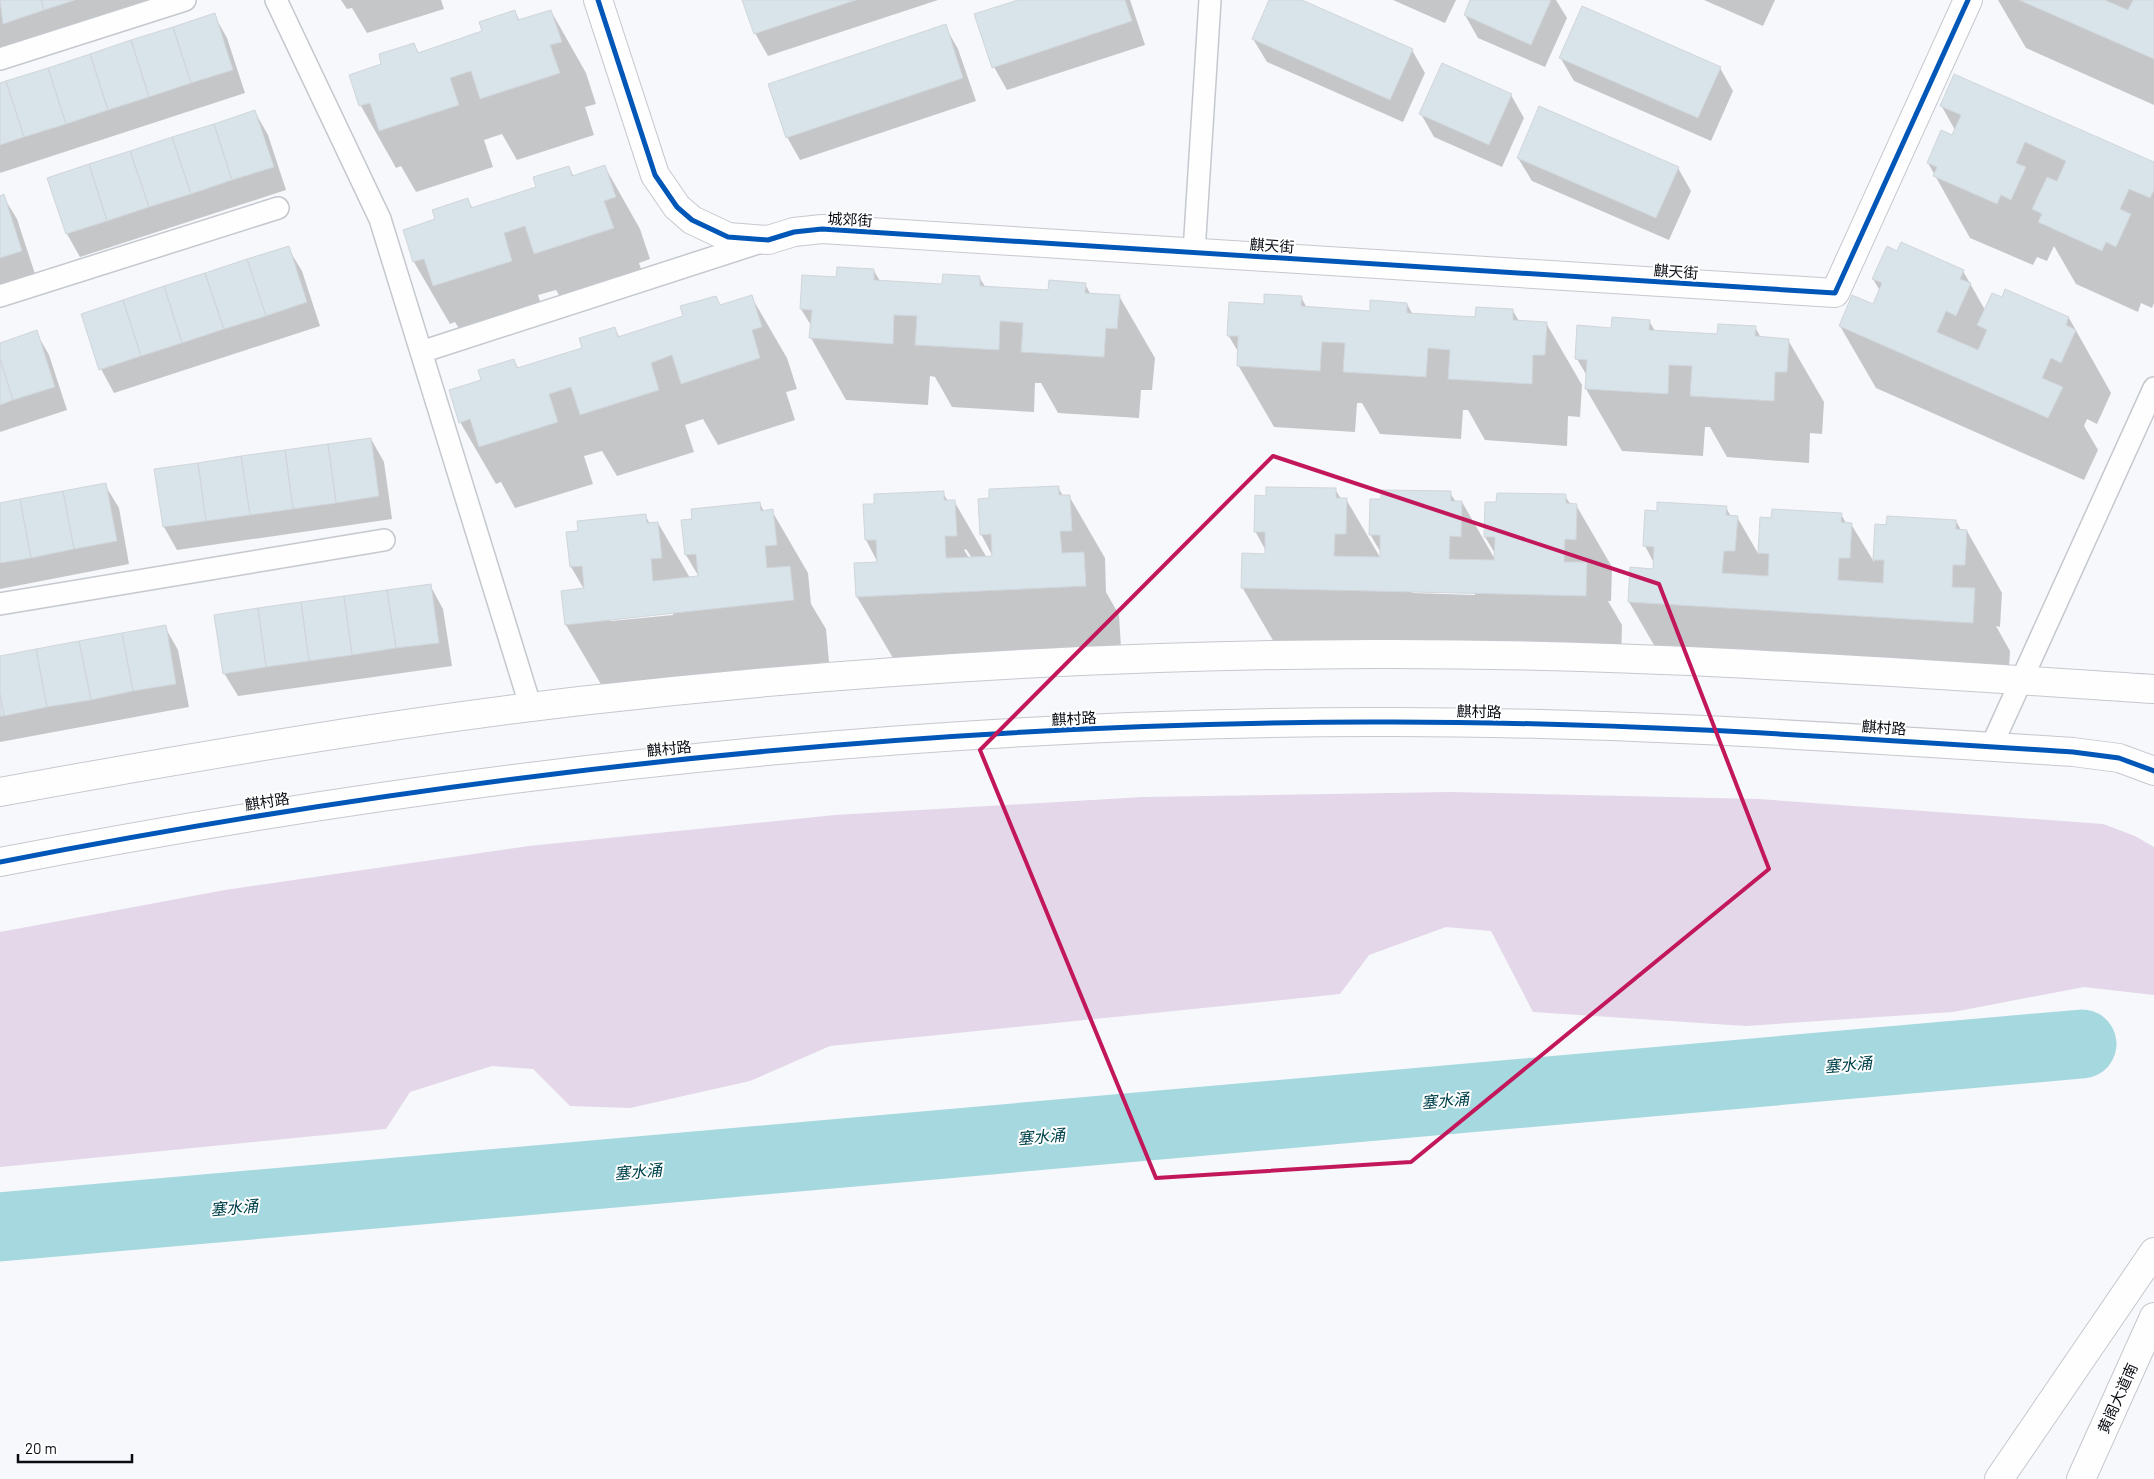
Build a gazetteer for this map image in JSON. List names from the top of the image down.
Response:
{
  "streets": {
    "street": [
      "城郊街",
      "麒天街",
      "麒村路",
      "黄阁大道南"
    ]
  },
  "crossings": [
    ["城郊街", "麒天街"]
  ],
  "water": ["塞水涌"],
  "scale_bar": "20 m"
}
